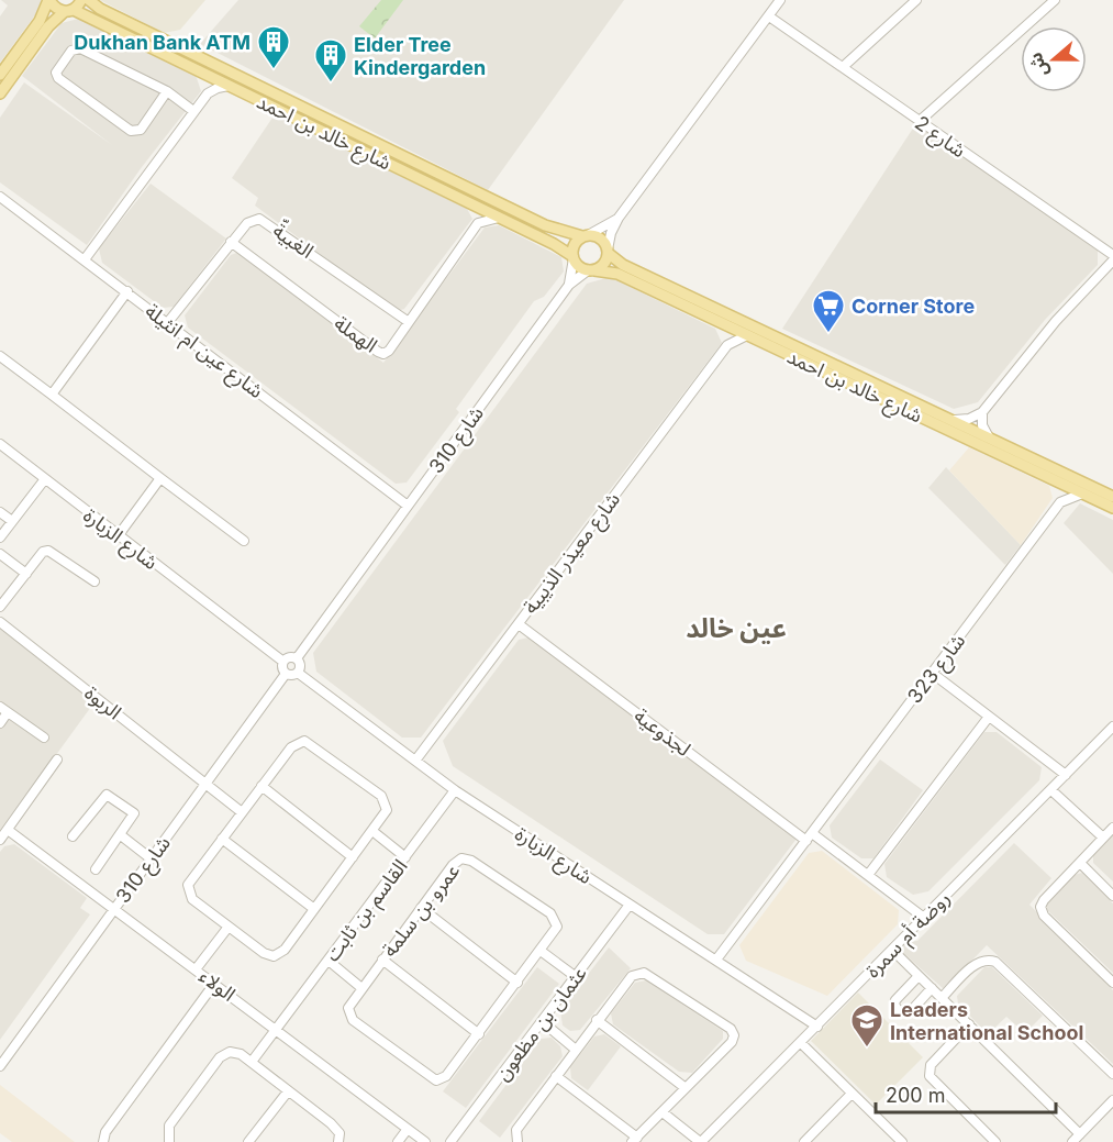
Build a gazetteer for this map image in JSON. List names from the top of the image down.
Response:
{
  "streets": {
    "main road": ["شارع خالد بن احمد"],
    "street": [
      "شارع 2",
      "الغبيةّ",
      "الهملة",
      "شارع عين ام انثيلة",
      "شارع 310",
      "شارع الزبارة",
      "شارع معيذر الذيبية",
      "شارع 323",
      "الربوة",
      "لجذوعية",
      "القاسم بن ثابت",
      "عمرو بن سلمة",
      "روضة أم سمرة",
      "الولاء",
      "عثمان بن مظعون"
    ]
  },
  "crossings": [
    ["شارع خالد بن احمد", "شارع 310"],
    ["شارع خالد بن احمد", "شارع معيذر الذيبية"],
    ["شارع خالد بن احمد", "شارع 323"],
    ["الغبيةّ", "الهملة"],
    ["الغبيةّ", "شارع عين ام انثيلة"],
    ["شارع عين ام انثيلة", "شارع 310"],
    ["شارع 310", "شارع الزبارة"],
    ["شارع 310", "الربوة"],
    ["شارع 310", "الولاء"],
    ["شارع الزبارة", "شارع معيذر الذيبية"],
    ["شارع الزبارة", "شارع 323"],
    ["شارع الزبارة", "القاسم بن ثابت"],
    ["شارع الزبارة", "روضة أم سمرة"],
    ["شارع الزبارة", "عثمان بن مظعون"],
    ["شارع معيذر الذيبية", "لجذوعية"],
    ["شارع 323", "لجذوعية"],
    ["القاسم بن ثابت", "الولاء"]
  ],
  "districts": ["عين خالد"],
  "places": {
    "building": ["Dukhan Bank ATM", "Elder Tree Kindergarden"],
    "supermarket": ["Corner Store"],
    "school or university": ["Leaders International School"]
  },
  "scale_bar": "200 m",
  "north": "left"
}
